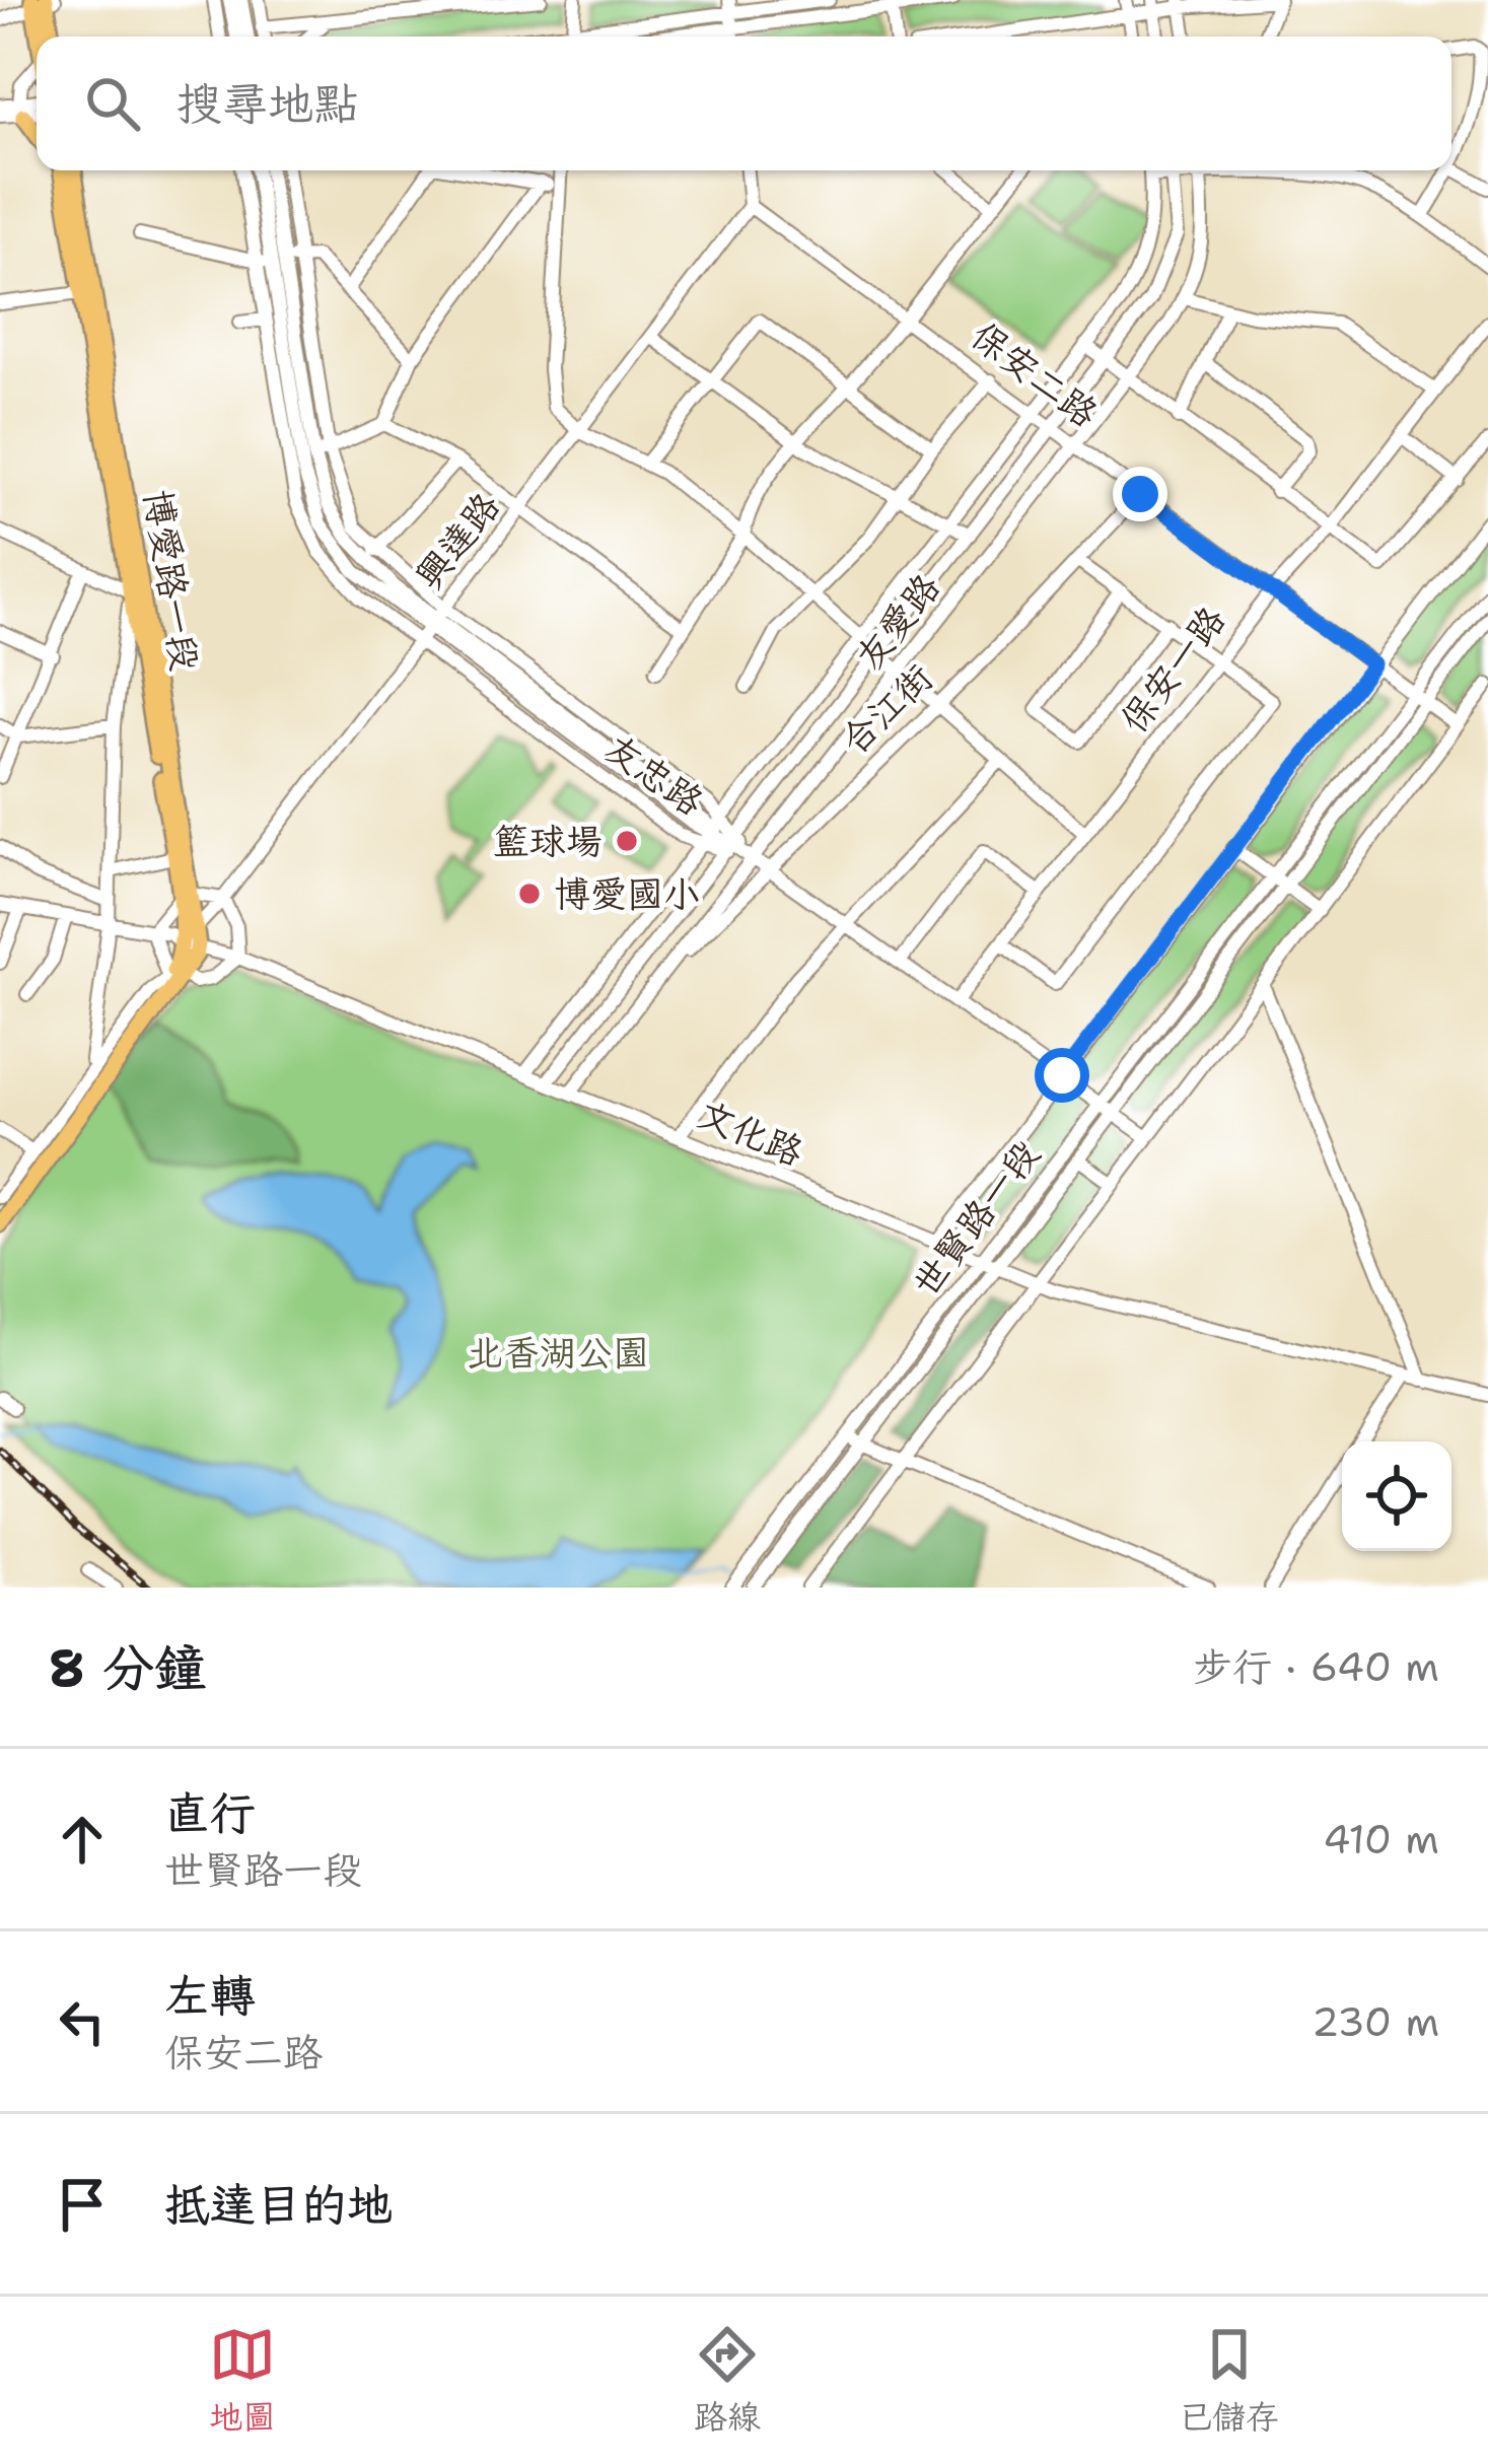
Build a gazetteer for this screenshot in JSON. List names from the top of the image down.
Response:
{
  "streets": {
    "main road": ["博愛路一段"],
    "street": [
      "保安二路",
      "興達路",
      "友愛路",
      "保安一路",
      "合江街",
      "友忠路",
      "文化路",
      "世賢路一段"
    ]
  },
  "crossings": [
    ["保安二路", "興達路"],
    ["保安二路", "友愛路"],
    ["保安二路", "保安一路"],
    ["保安二路", "合江街"],
    ["保安二路", "世賢路一段"],
    ["興達路", "博愛路一段"],
    ["興達路", "友忠路"],
    ["興達路", "文化路"],
    ["博愛路一段", "文化路"],
    ["友愛路", "合江街"],
    ["友愛路", "友忠路"],
    ["友愛路", "文化路"],
    ["文化路", "世賢路一段"]
  ],
  "parks": ["北香湖公園"],
  "places": ["籃球場", "博愛國小"],
  "page": {
    "search": "搜尋地點",
    "heading": ["8 分鐘", "步行 · 640 m"],
    "list": [
      ["直行", "世賢路一段", "410 m"],
      ["左轉", "保安二路", "230 m"],
      "抵達目的地"
    ],
    "nav": ["地圖", "路線", "已儲存"]
  }
}
